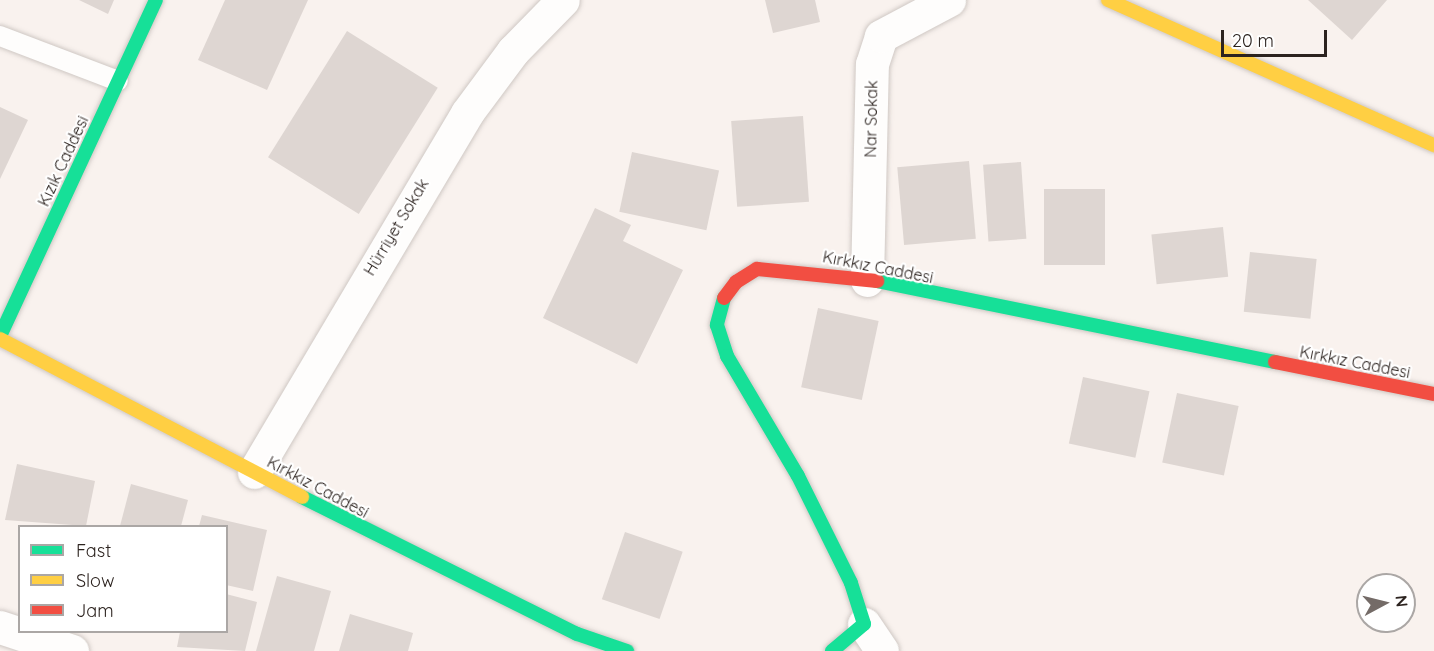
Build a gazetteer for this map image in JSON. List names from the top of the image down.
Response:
{
  "streets": {
    "street": [
      "Nar Sokak",
      "Kızık Caddesi",
      "Hürriyet Sokak",
      "Kırkkız Caddesi"
    ]
  },
  "crossings": [
    ["Nar Sokak", "Kırkkız Caddesi"],
    ["Kızık Caddesi", "Kırkkız Caddesi"],
    ["Hürriyet Sokak", "Kırkkız Caddesi"]
  ],
  "legend": ["Fast", "Slow", "Jam"],
  "scale_bar": "20 m",
  "north": "right"
}
